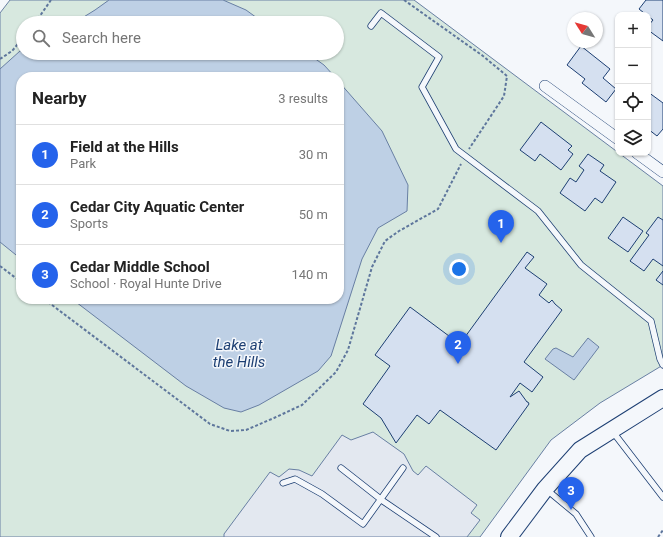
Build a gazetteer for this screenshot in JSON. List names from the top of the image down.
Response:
{
  "water": ["Lake at the Hills"],
  "north": "top left",
  "page": {
    "map_buttons": ["+", "−"],
    "search": "Search here",
    "heading": ["Nearby", "3 results"],
    "list": [
      {
        "mark": "1",
        "name": "Field at the Hills",
        "note": "Park",
        "value": "30 m"
      },
      {
        "mark": "2",
        "name": "Cedar City Aquatic Center",
        "note": "Sports",
        "value": "50 m"
      },
      {
        "mark": "3",
        "name": "Cedar Middle School",
        "note": "School · Royal Hunte Drive",
        "value": "140 m"
      }
    ],
    "pins": ["1", "2", "3"]
  }
}
